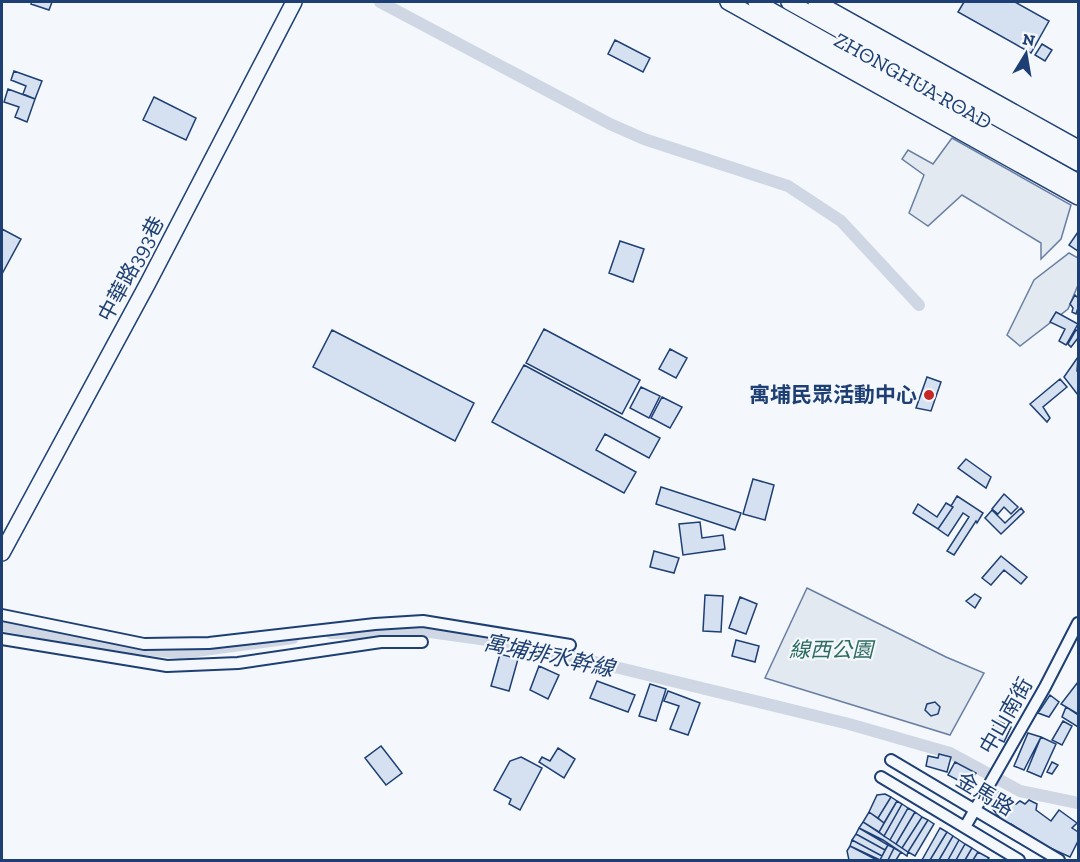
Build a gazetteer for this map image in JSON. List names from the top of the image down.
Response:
{
  "streets": {
    "main road": ["ZHONGHUA ROAD", "中華路393巷"],
    "street": ["中山南街", "金馬路"]
  },
  "crossings": [
    ["中山南街", "金馬路"]
  ],
  "water": ["寓埔排水幹線"],
  "parks": ["線西公園"],
  "places": ["寓埔民眾活動中心"],
  "north": "top"
}
